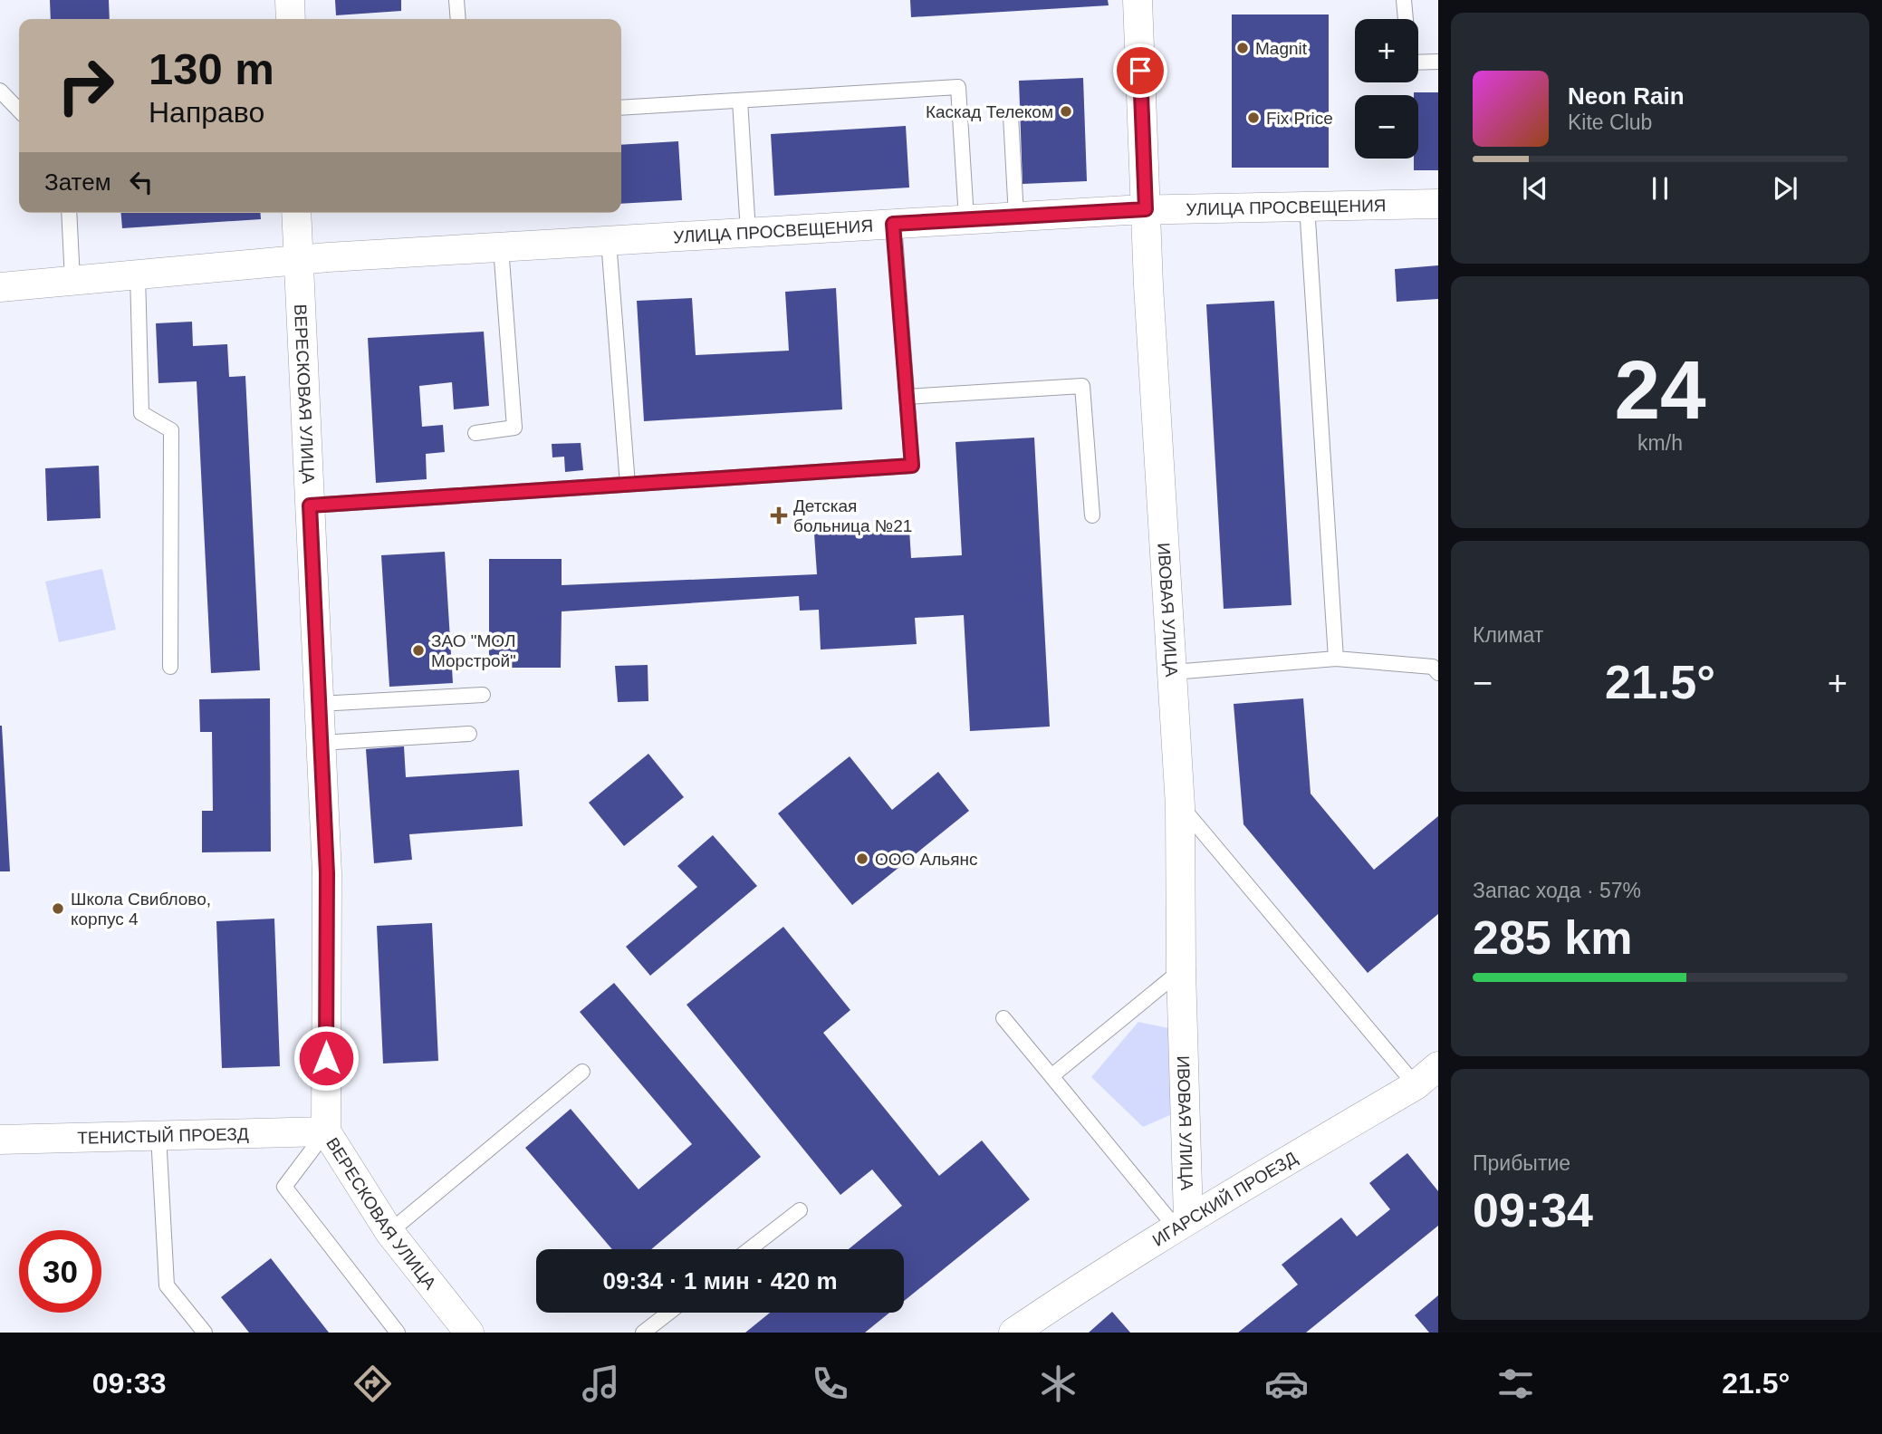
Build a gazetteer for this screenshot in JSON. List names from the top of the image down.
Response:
{
  "streets": {
    "street": [
      "УЛИЦА ПРОСВЕЩЕНИЯ",
      "ВЕРЕСКОВАЯ УЛИЦА",
      "ИВОВАЯ УЛИЦА",
      "ТЕНИСТЫЙ ПРОЕЗД",
      "ИГАРСКИЙ ПРОЕЗД"
    ]
  },
  "crossings": [
    ["УЛИЦА ПРОСВЕЩЕНИЯ", "ВЕРЕСКОВАЯ УЛИЦА"],
    ["УЛИЦА ПРОСВЕЩЕНИЯ", "ИВОВАЯ УЛИЦА"],
    ["ВЕРЕСКОВАЯ УЛИЦА", "ТЕНИСТЫЙ ПРОЕЗД"],
    ["ИВОВАЯ УЛИЦА", "ИГАРСКИЙ ПРОЕЗД"]
  ],
  "places": {
    "other": [
      "Magnit",
      "Каскад Телеком",
      "Fix Price",
      "ЗАО \"МОЛ Морстрой\"",
      "ООО Альянс",
      "Школа Свиблово, корпус 4"
    ],
    "health": ["Детская больница №21"]
  },
  "page": {
    "map_buttons": ["+", "−"],
    "turn": ["130 m", "Направо"],
    "song": ["Neon Rain", "Kite Club"],
    "then": "Затем",
    "tile": [
      ["24", "km/h"],
      "Климат",
      ["Запас хода · 57%", "285 km"],
      ["Прибытие", "09:34"]
    ],
    "heat": ["−", "21.5°", "+"],
    "limit": "30",
    "trip": "09:34 · 1 мин · 420 m",
    "tabs": ["09:33", "21.5°"]
  }
}
